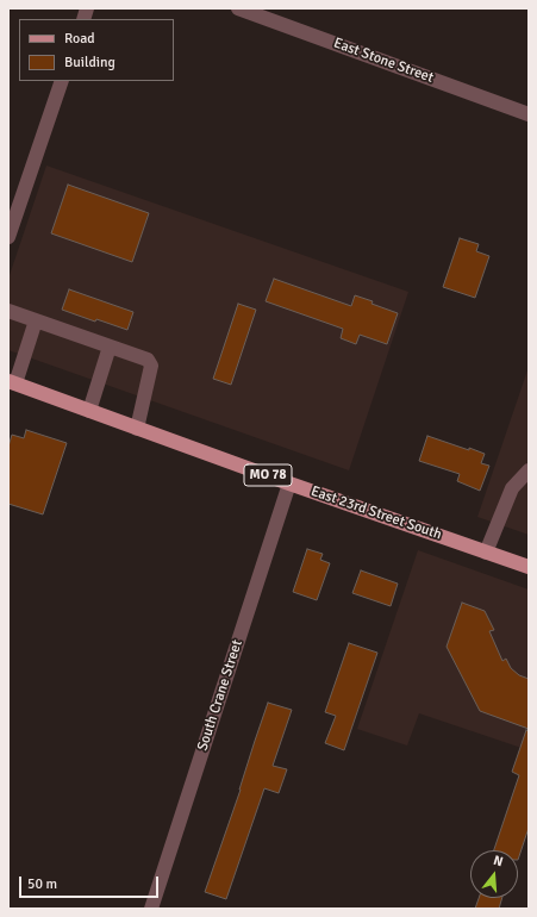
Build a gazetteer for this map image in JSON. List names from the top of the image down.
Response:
{
  "streets": {
    "main road": ["MO 78", "East 23rd Street South"],
    "street": ["East Stone Street", "South Crane Street"]
  },
  "crossings": [
    ["East 23rd Street South", "South Crane Street"]
  ],
  "legend": ["Road", "Building"],
  "scale_bar": "50 m",
  "north": "top"
}
